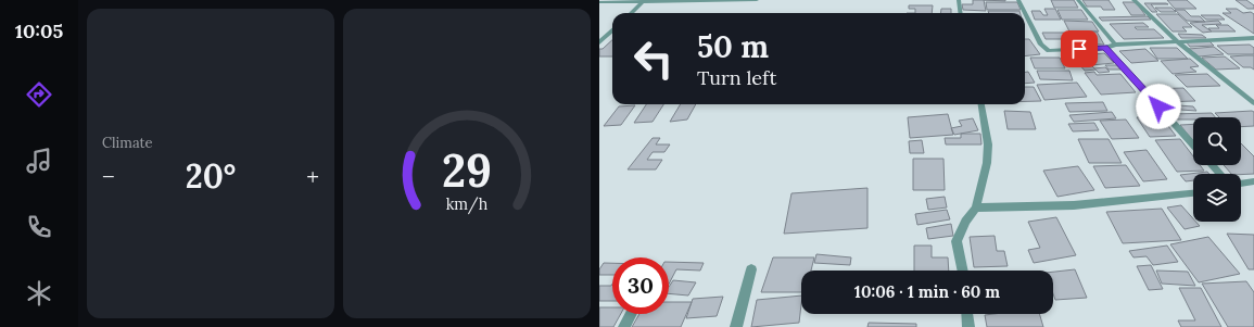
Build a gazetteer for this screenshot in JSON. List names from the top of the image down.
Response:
{
  "page": {
    "tabs": "10:05",
    "tile": "Climate",
    "turn": ["50 m", "Turn left"],
    "heat": ["−", "20°", "+"],
    "limit": "30",
    "trip": "10:06 · 1 min · 60 m",
    "gauge": ["29", "km/h"]
  }
}
